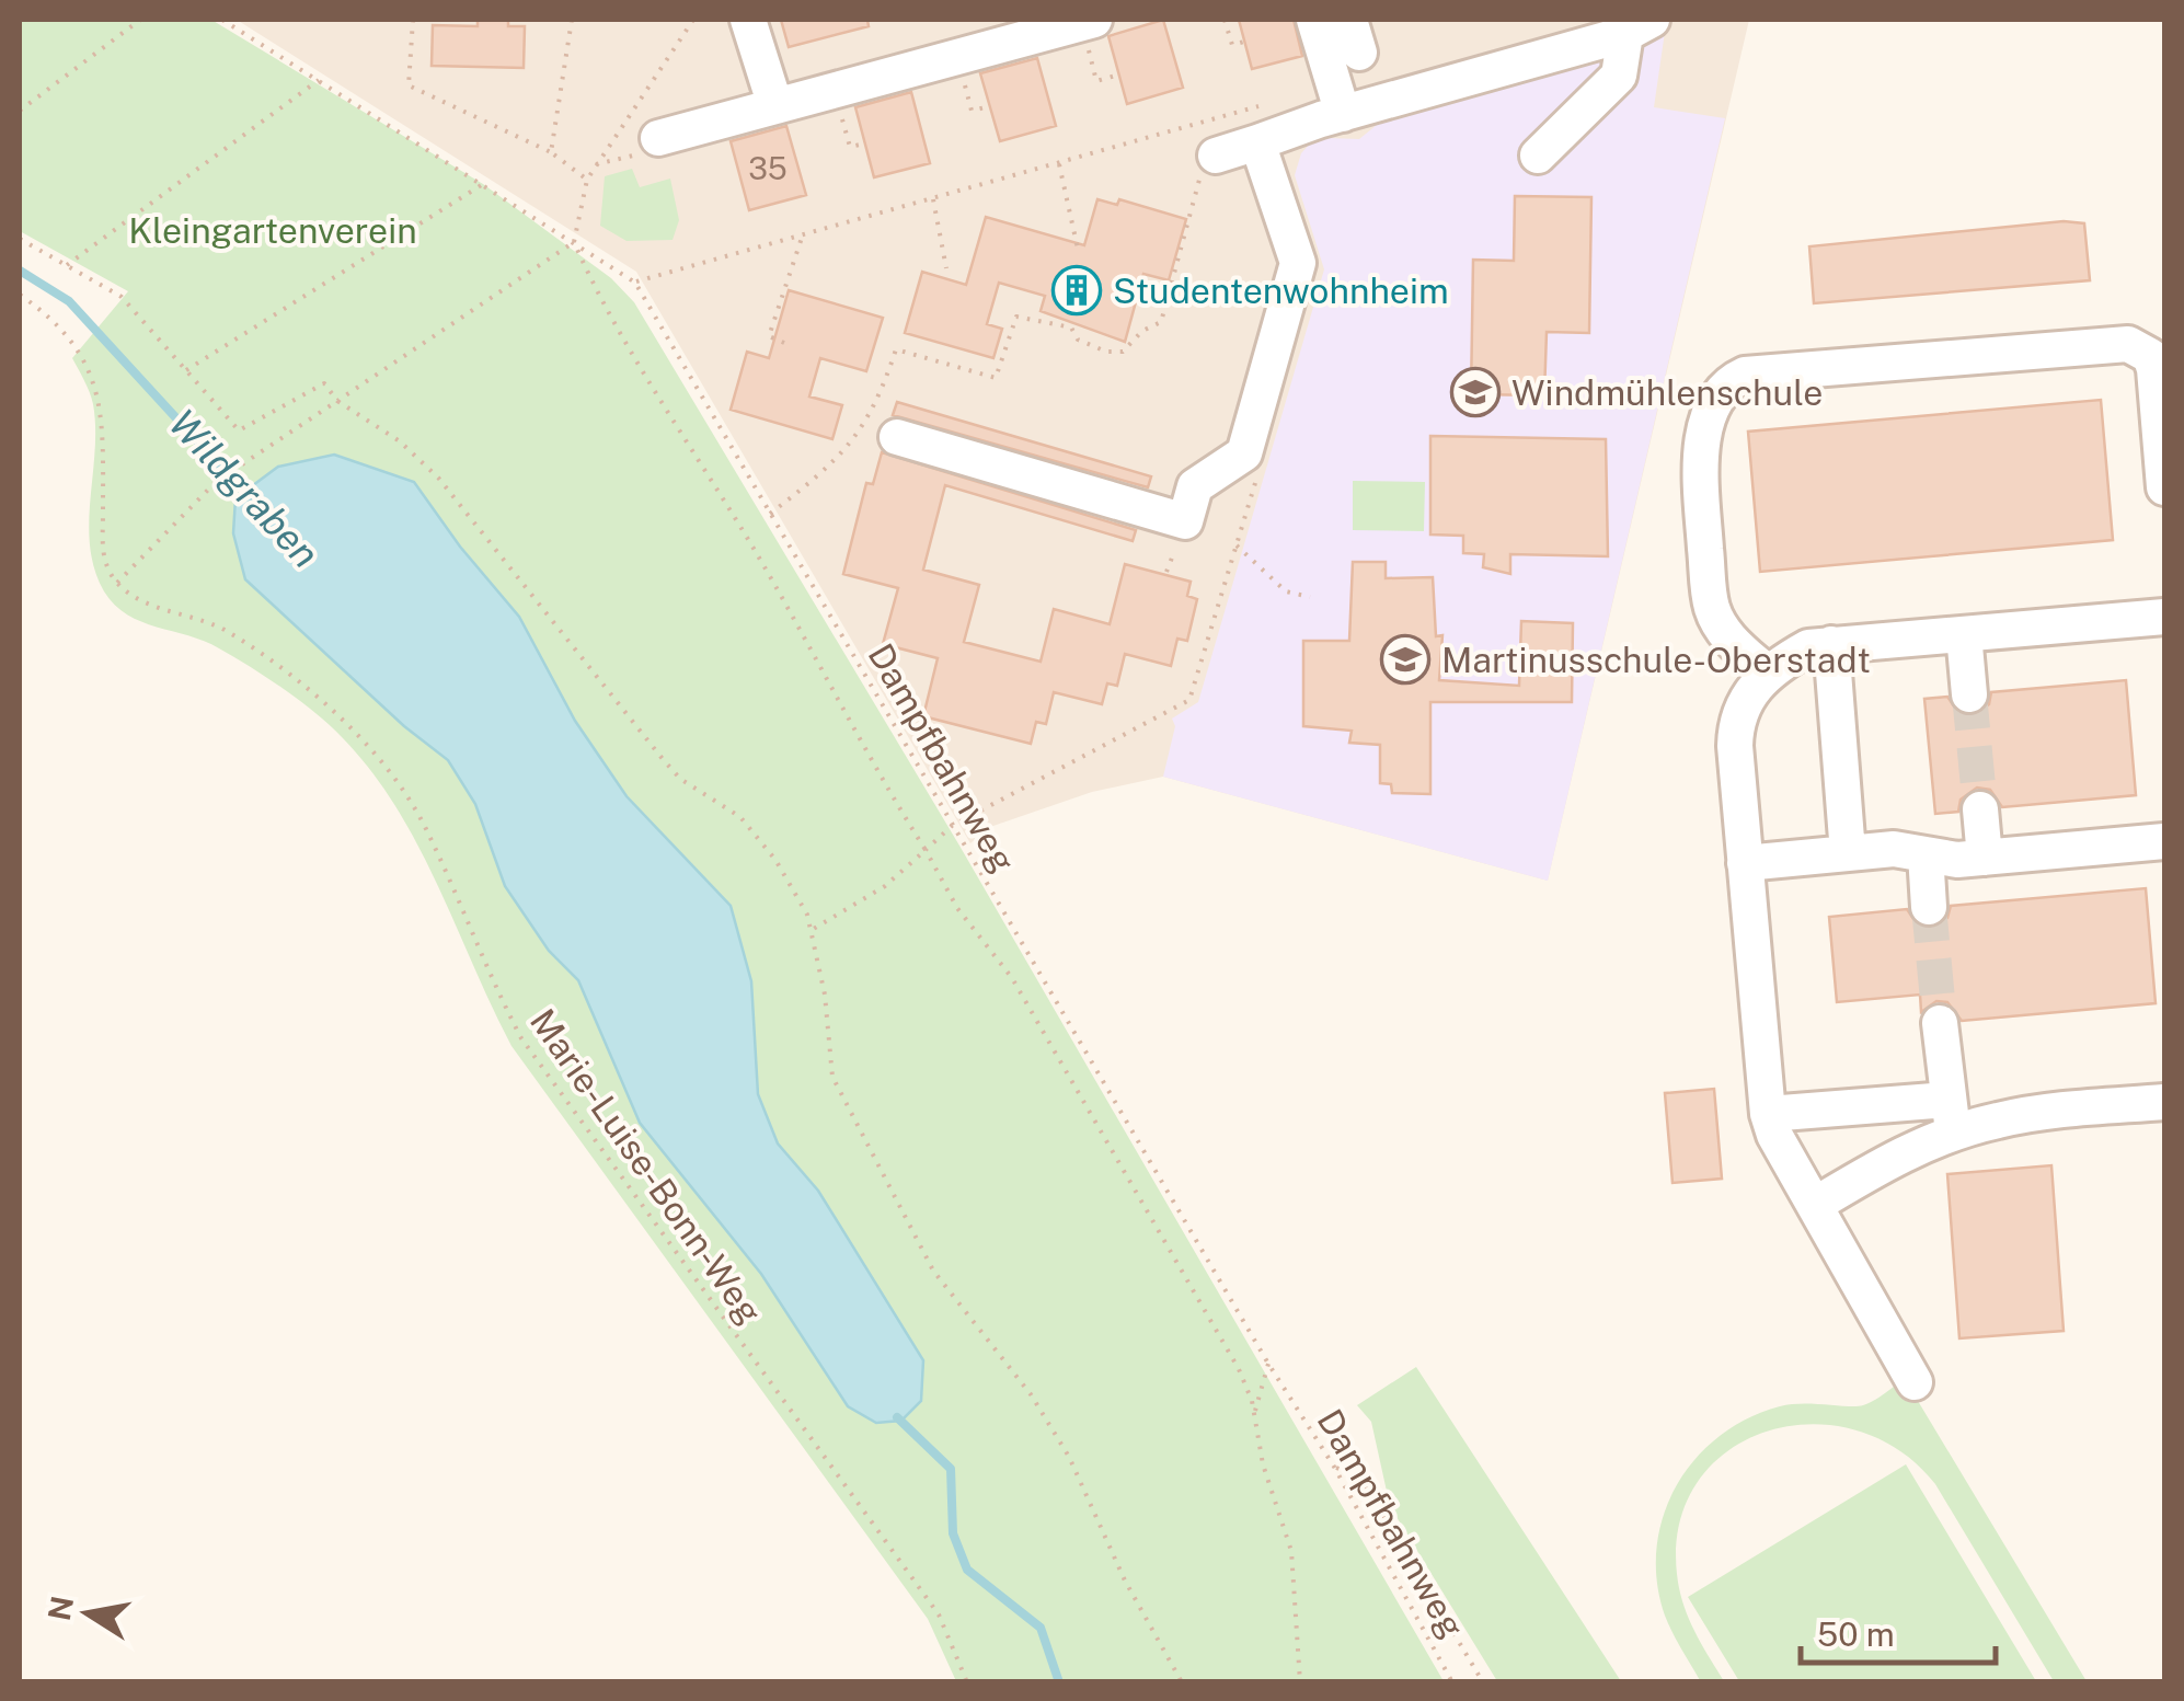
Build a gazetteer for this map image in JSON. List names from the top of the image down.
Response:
{
  "streets": {
    "path": ["Dampfbahnweg", "Marie-Luise-Bonn-Weg"]
  },
  "water": ["Wildgraben"],
  "parks": ["Kleingartenverein"],
  "places": {
    "building": ["Studentenwohnheim"],
    "school or university": ["Windmühlenschule", "Martinusschule-Oberstadt"]
  },
  "house_numbers": ["35"],
  "scale_bar": "50 m",
  "north": "left"
}
